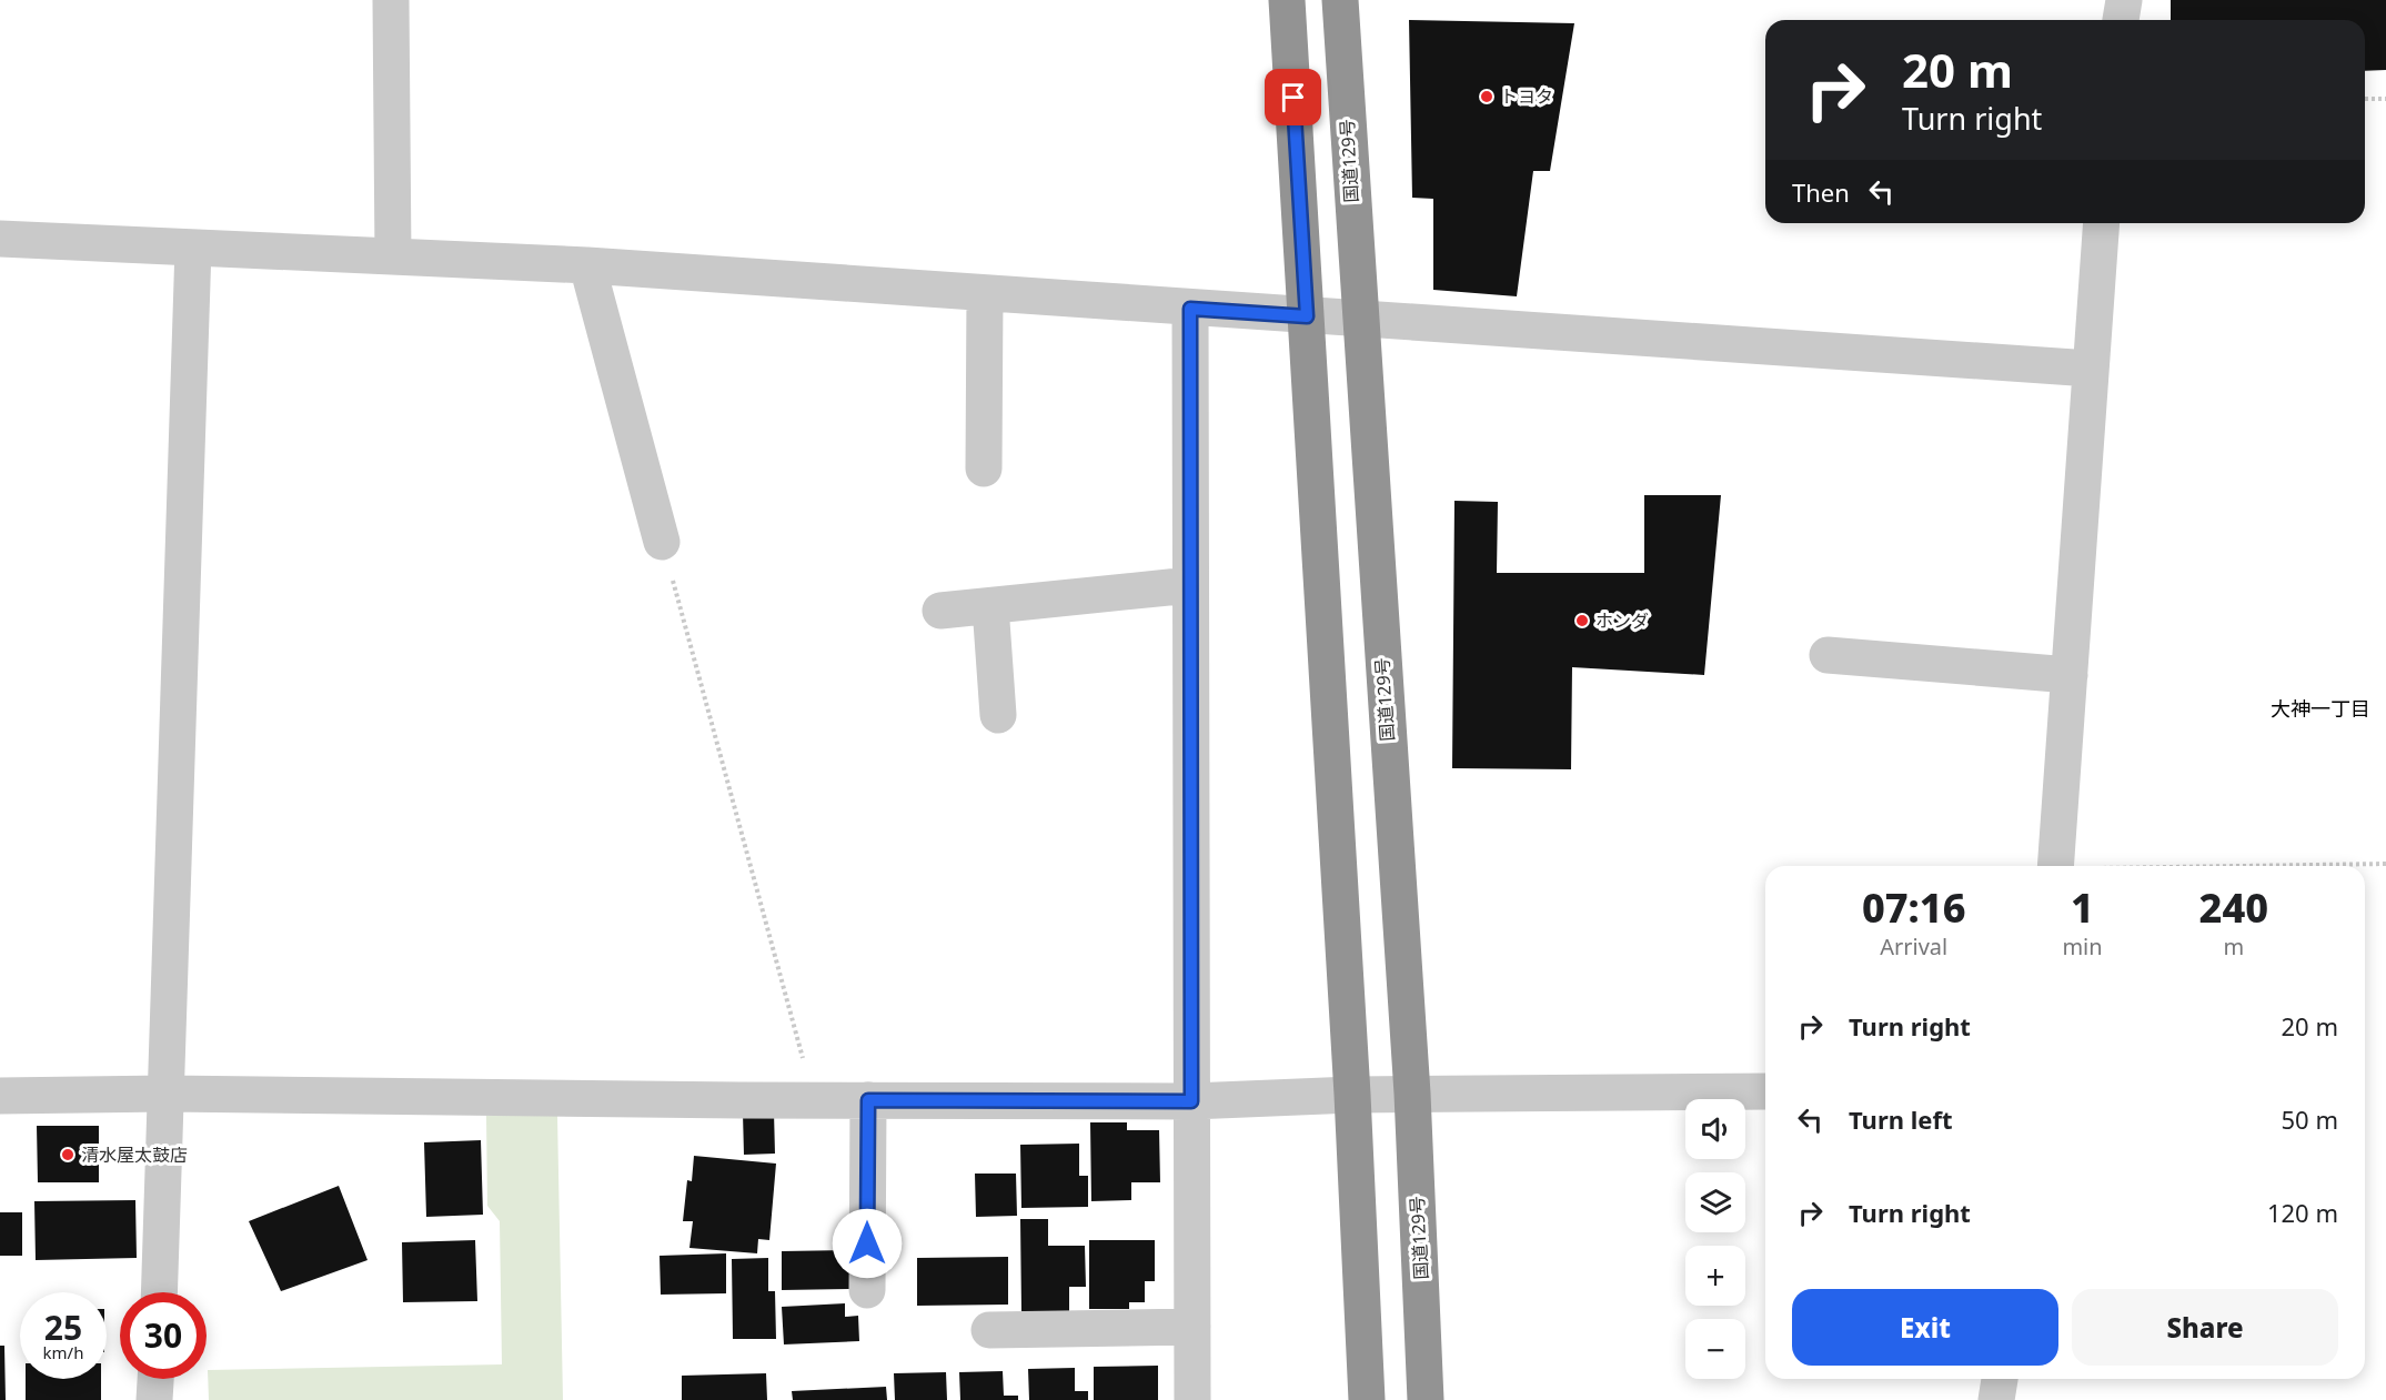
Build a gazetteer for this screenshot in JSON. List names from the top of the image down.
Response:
{
  "streets": {
    "highway": ["国道129号"]
  },
  "districts": ["大神一丁目"],
  "places": ["トヨタ", "ホンダ", "清水屋太鼓店"],
  "page": {
    "turn": ["20 m", "Turn right"],
    "then": "Then",
    "eta": [
      "07:16",
      "Arrival",
      "1",
      "min",
      "240",
      "m"
    ],
    "list": [
      {
        "name": "Turn right",
        "value": "20 m"
      },
      {
        "name": "Turn left",
        "value": "50 m"
      },
      {
        "name": "Turn right",
        "value": "120 m"
      }
    ],
    "map_buttons": ["+", "−"],
    "buttons": ["Exit", "Share"],
    "speed": "25 km/h",
    "limit": "30"
  }
}
